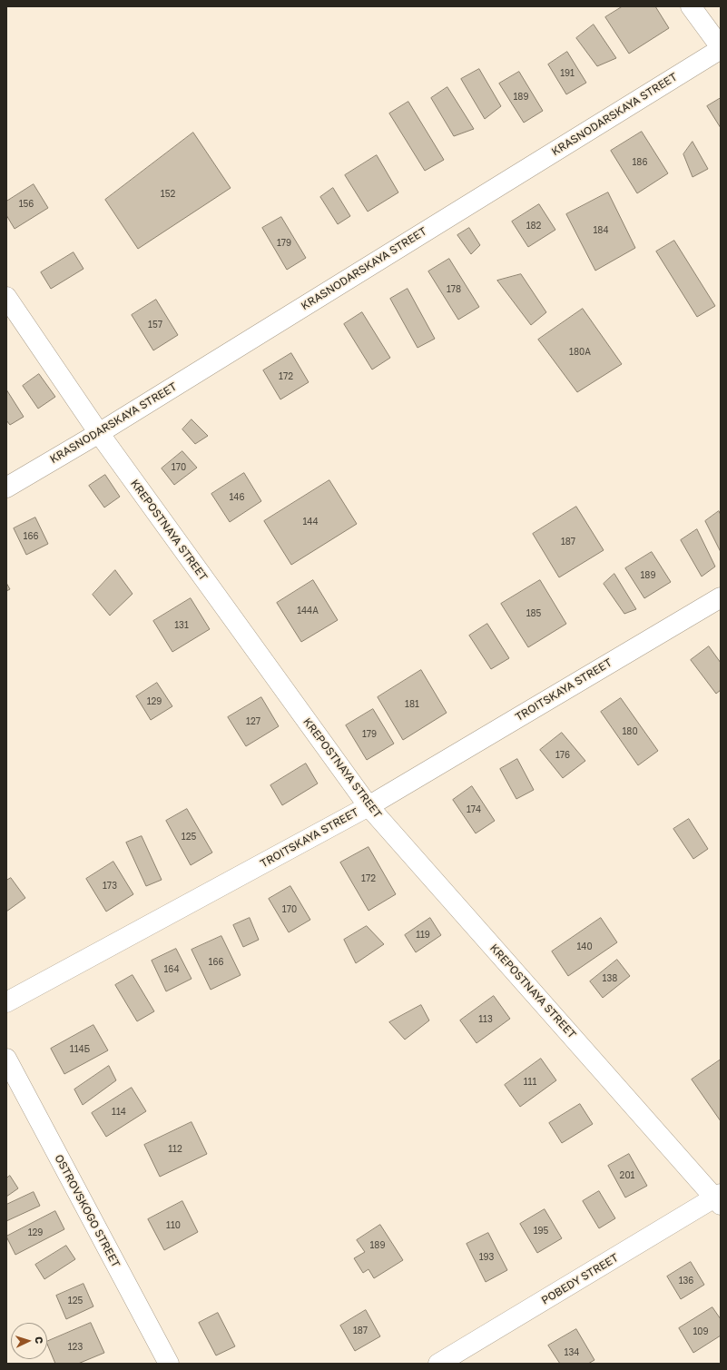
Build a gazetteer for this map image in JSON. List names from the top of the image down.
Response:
{
  "streets": {
    "street": [
      "KRASNODARSKAYA STREET",
      "KREPOSTNAYA STREET",
      "TROITSKAYA STREET",
      "OSTROVSKOGO STREET",
      "POBEDY STREET"
    ]
  },
  "crossings": [
    ["KRASNODARSKAYA STREET", "KREPOSTNAYA STREET"],
    ["KREPOSTNAYA STREET", "TROITSKAYA STREET"],
    ["KREPOSTNAYA STREET", "POBEDY STREET"]
  ],
  "house_numbers": [
    "191",
    "189",
    "186",
    "152",
    "156",
    "182",
    "184",
    "179",
    "178",
    "157",
    "180А",
    "172",
    "170",
    "146",
    "144",
    "166",
    "187",
    "189",
    "144А",
    "185",
    "131",
    "129",
    "181",
    "127",
    "180",
    "179",
    "176",
    "174",
    "125",
    "172",
    "173",
    "170",
    "119",
    "140",
    "166",
    "164",
    "138",
    "113",
    "114Б",
    "111",
    "114",
    "112",
    "201",
    "110",
    "195",
    "129",
    "189",
    "193",
    "136",
    "125",
    "187",
    "109",
    "123",
    "134"
  ],
  "north": "right"
}
